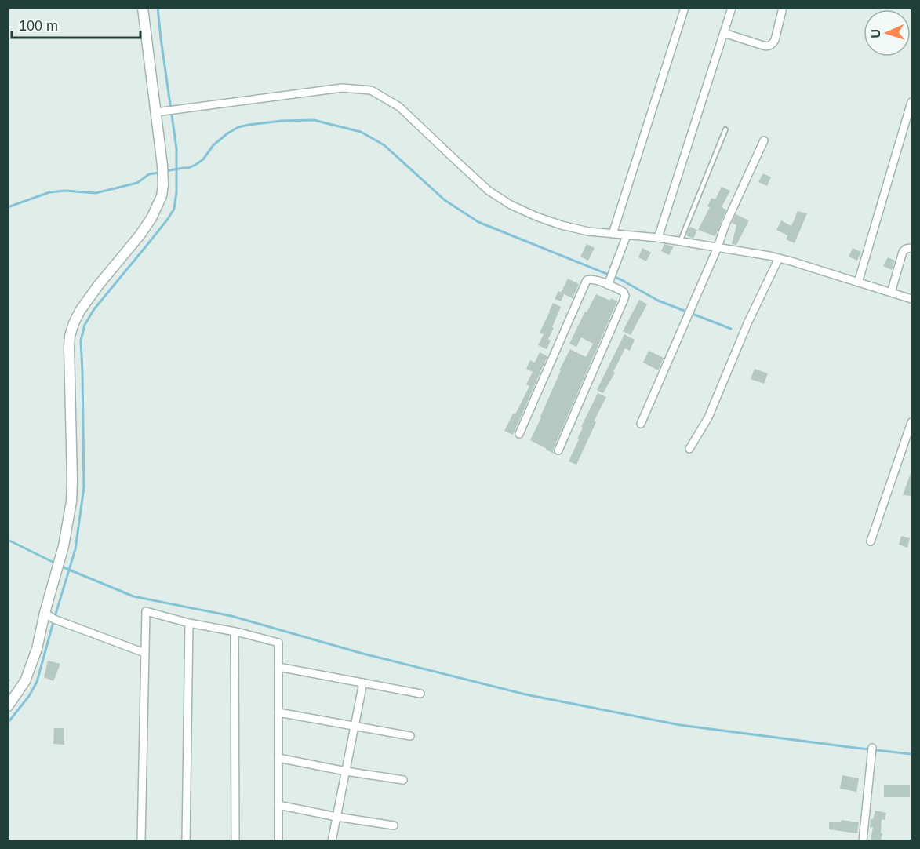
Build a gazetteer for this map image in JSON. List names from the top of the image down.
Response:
{
  "scale_bar": "100 m",
  "north": "left"
}
